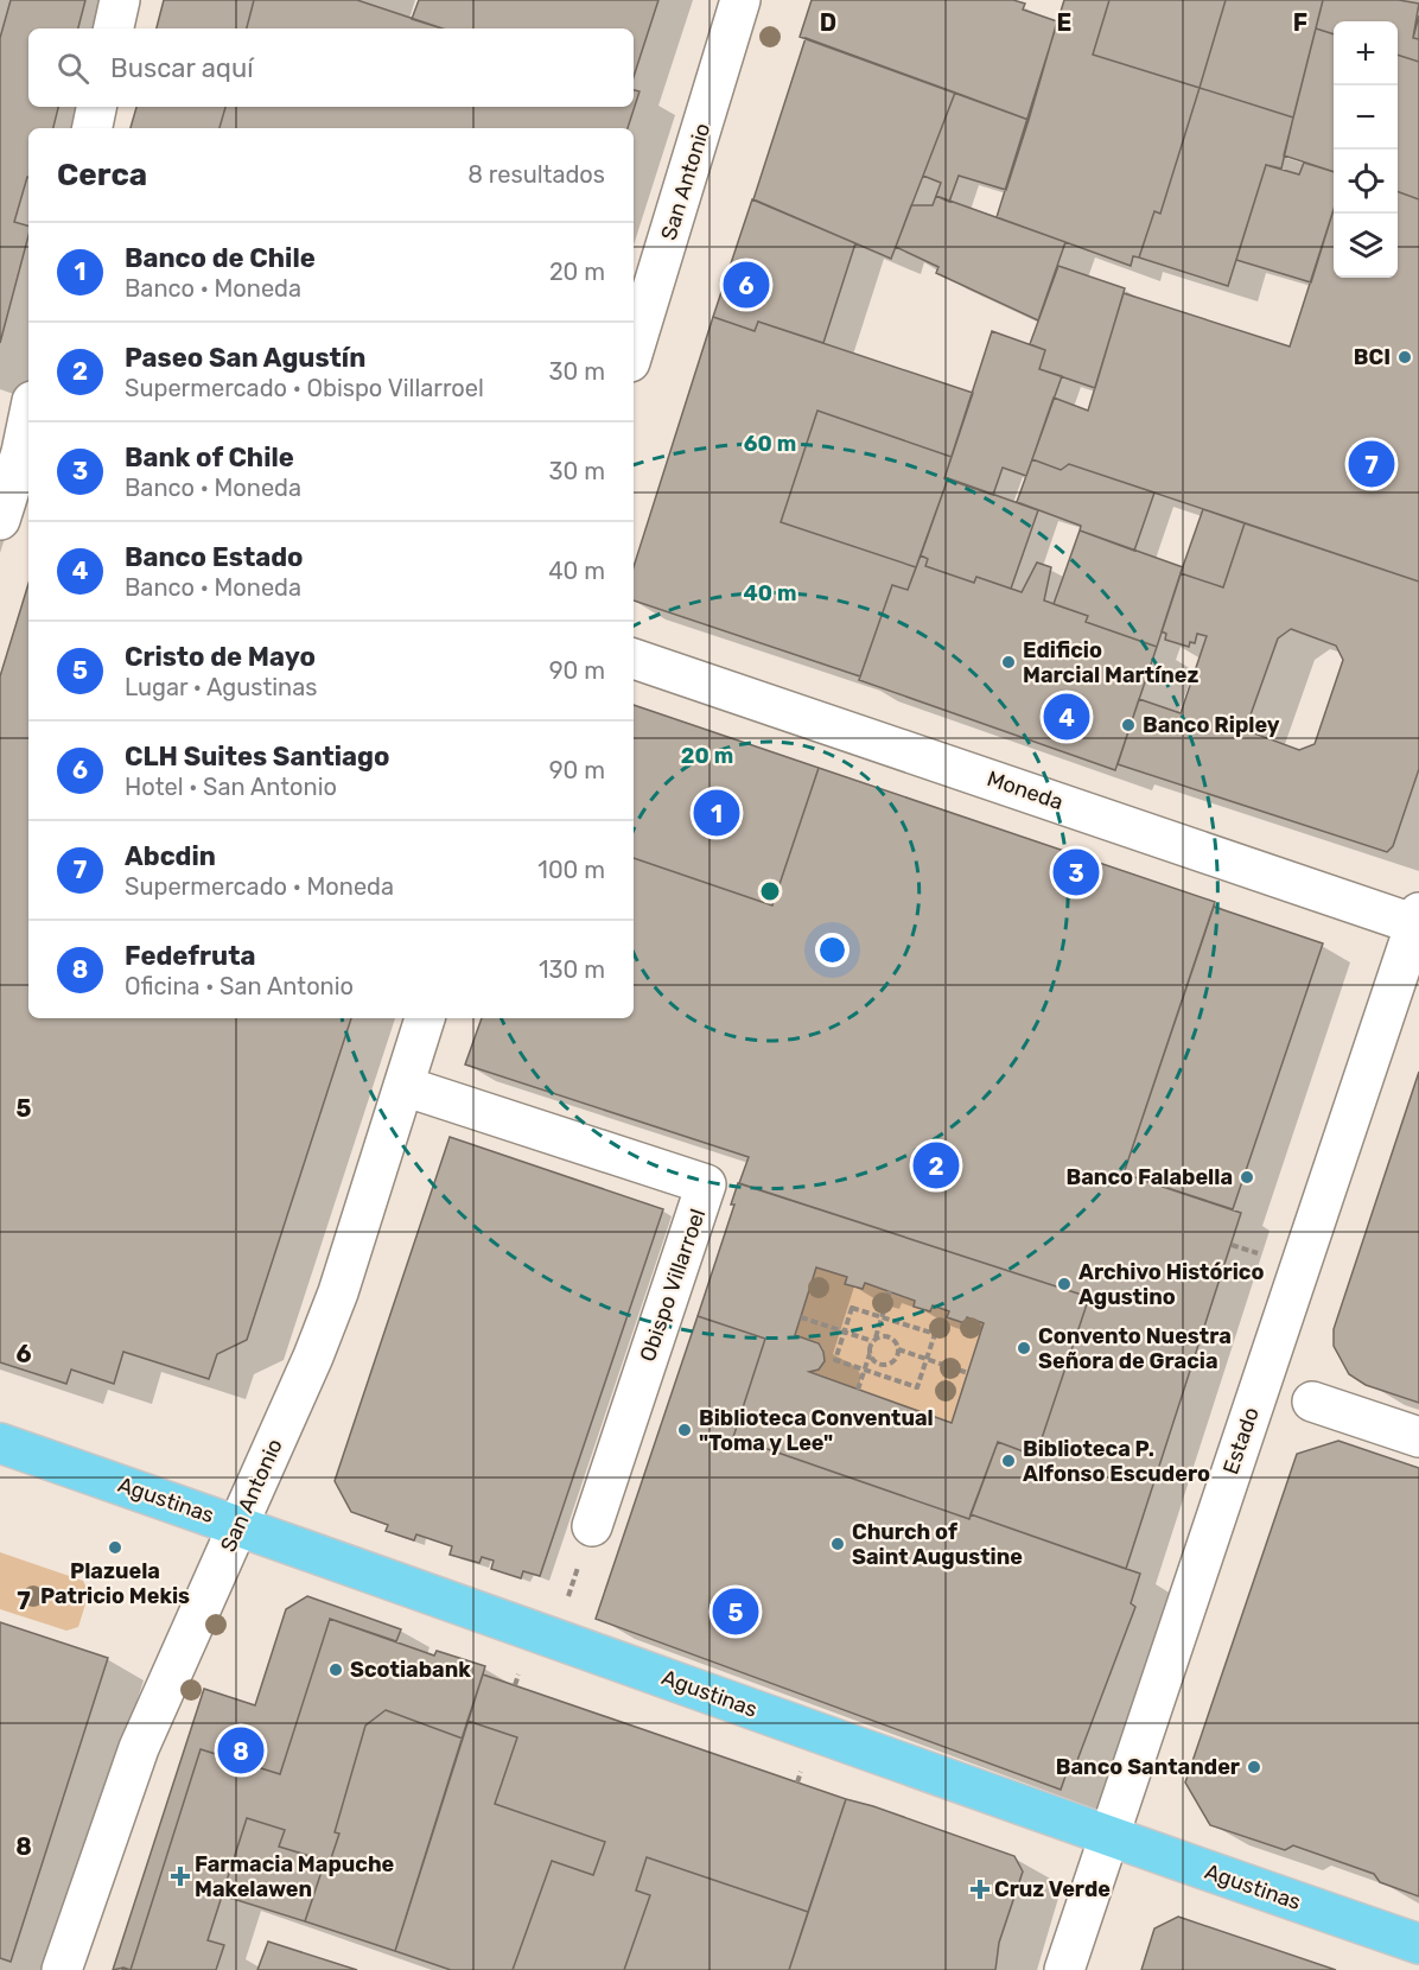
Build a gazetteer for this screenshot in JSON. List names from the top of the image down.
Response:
{
  "streets": {
    "main road": ["Agustinas"],
    "street": [
      "San Antonio",
      "Moneda",
      "Obispo Villarroel",
      "Estado"
    ]
  },
  "crossings": [
    ["San Antonio", "Obispo Villarroel"],
    ["San Antonio", "Agustinas"],
    ["Moneda", "Estado"],
    ["Estado", "Agustinas"]
  ],
  "places": {
    "other": [
      "BCI",
      "Edificio Marcial Martínez",
      "Banco Ripley",
      "Banco Falabella",
      "Archivo Histórico Agustino",
      "Convento Nuestra Señora de Gracia",
      "Biblioteca Conventual \"Toma y Lee\"",
      "Biblioteca P. Alfonso Escudero",
      "Church of Saint Augustine",
      "Plazuela Patricio Mekis",
      "Scotiabank",
      "Banco Santander"
    ],
    "health": ["Farmacia Mapuche Makelawen", "Cruz Verde"]
  },
  "page": {
    "map_buttons": ["+", "−"],
    "search": "Buscar aquí",
    "heading": ["Cerca", "8 resultados"],
    "list": [
      {
        "mark": "1",
        "name": "Banco de Chile",
        "note": "Banco · Moneda",
        "value": "20 m"
      },
      {
        "mark": "2",
        "name": "Paseo San Agustín",
        "note": "Supermercado · Obispo Villarroel",
        "value": "30 m"
      },
      {
        "mark": "3",
        "name": "Bank of Chile",
        "note": "Banco · Moneda",
        "value": "30 m"
      },
      {
        "mark": "4",
        "name": "Banco Estado",
        "note": "Banco · Moneda",
        "value": "40 m"
      },
      {
        "mark": "5",
        "name": "Cristo de Mayo",
        "note": "Lugar · Agustinas",
        "value": "90 m"
      },
      {
        "mark": "6",
        "name": "CLH Suites Santiago",
        "note": "Hotel · San Antonio",
        "value": "90 m"
      },
      {
        "mark": "7",
        "name": "Abcdin",
        "note": "Supermercado · Moneda",
        "value": "100 m"
      },
      {
        "mark": "8",
        "name": "Fedefruta",
        "note": "Oficina · San Antonio",
        "value": "130 m"
      }
    ],
    "pins": [
      "6",
      "7",
      "4",
      "1",
      "3",
      "2",
      "5",
      "8"
    ]
  },
  "grid": {
    "columns": ["D", "E", "F"],
    "rows": [
      "5",
      "6",
      "7",
      "8"
    ]
  },
  "rings": ["60 m", "40 m", "20 m"]
}
